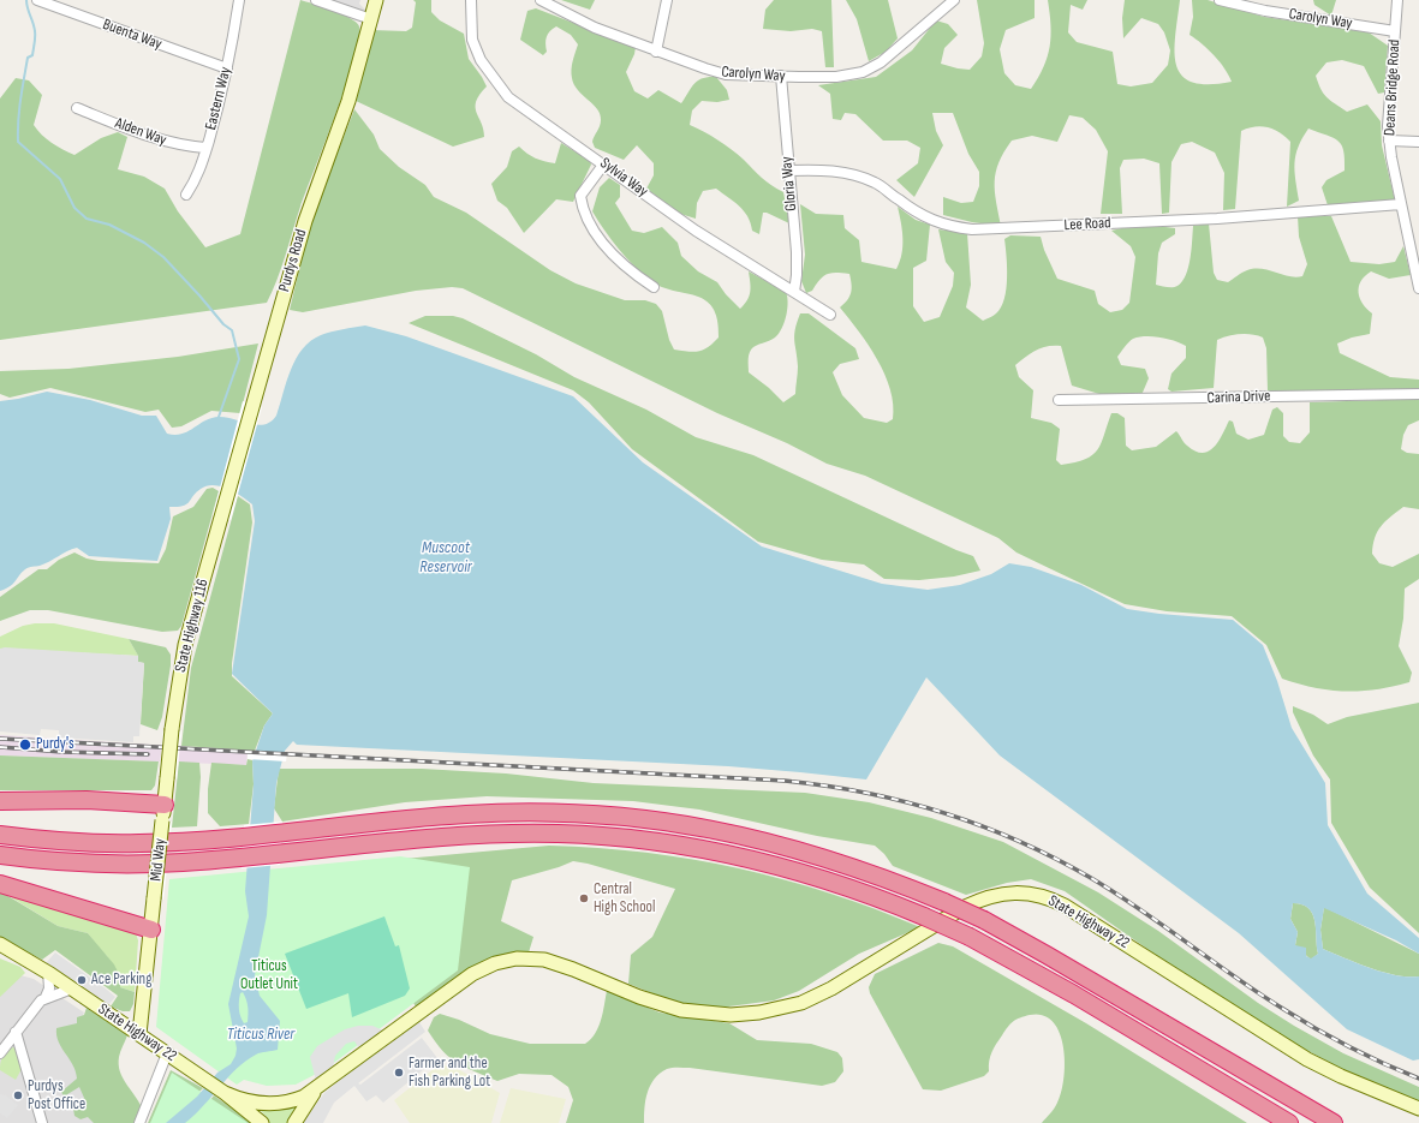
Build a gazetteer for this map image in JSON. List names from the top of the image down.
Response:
{
  "streets": {
    "main road": [
      "Purdys Road",
      "State Highway 116",
      "Mid Way",
      "State Highway 22"
    ],
    "street": [
      "Carolyn Way",
      "Buenta Way",
      "Deans Bridge Road",
      "Eastern Way",
      "Alden Way",
      "Sylvia Way",
      "Gloria Way",
      "Lee Road",
      "Carina Drive"
    ]
  },
  "crossings": [
    ["Carolyn Way", "Deans Bridge Road"],
    ["Carolyn Way", "Gloria Way"],
    ["Buenta Way", "Eastern Way"],
    ["Deans Bridge Road", "Lee Road"],
    ["Eastern Way", "Alden Way"],
    ["Sylvia Way", "Gloria Way"],
    ["Gloria Way", "Lee Road"],
    ["Purdys Road", "State Highway 116"],
    ["State Highway 116", "Mid Way"]
  ],
  "water": ["Muscoot Reservoir", "Titicus River"],
  "parks": ["Titicus Outlet Unit"],
  "places": [
    "Purdy's",
    "Central High School",
    "Ace Parking",
    "Farmer and the Fish Parking Lot",
    "Purdys Post Office"
  ]
}
